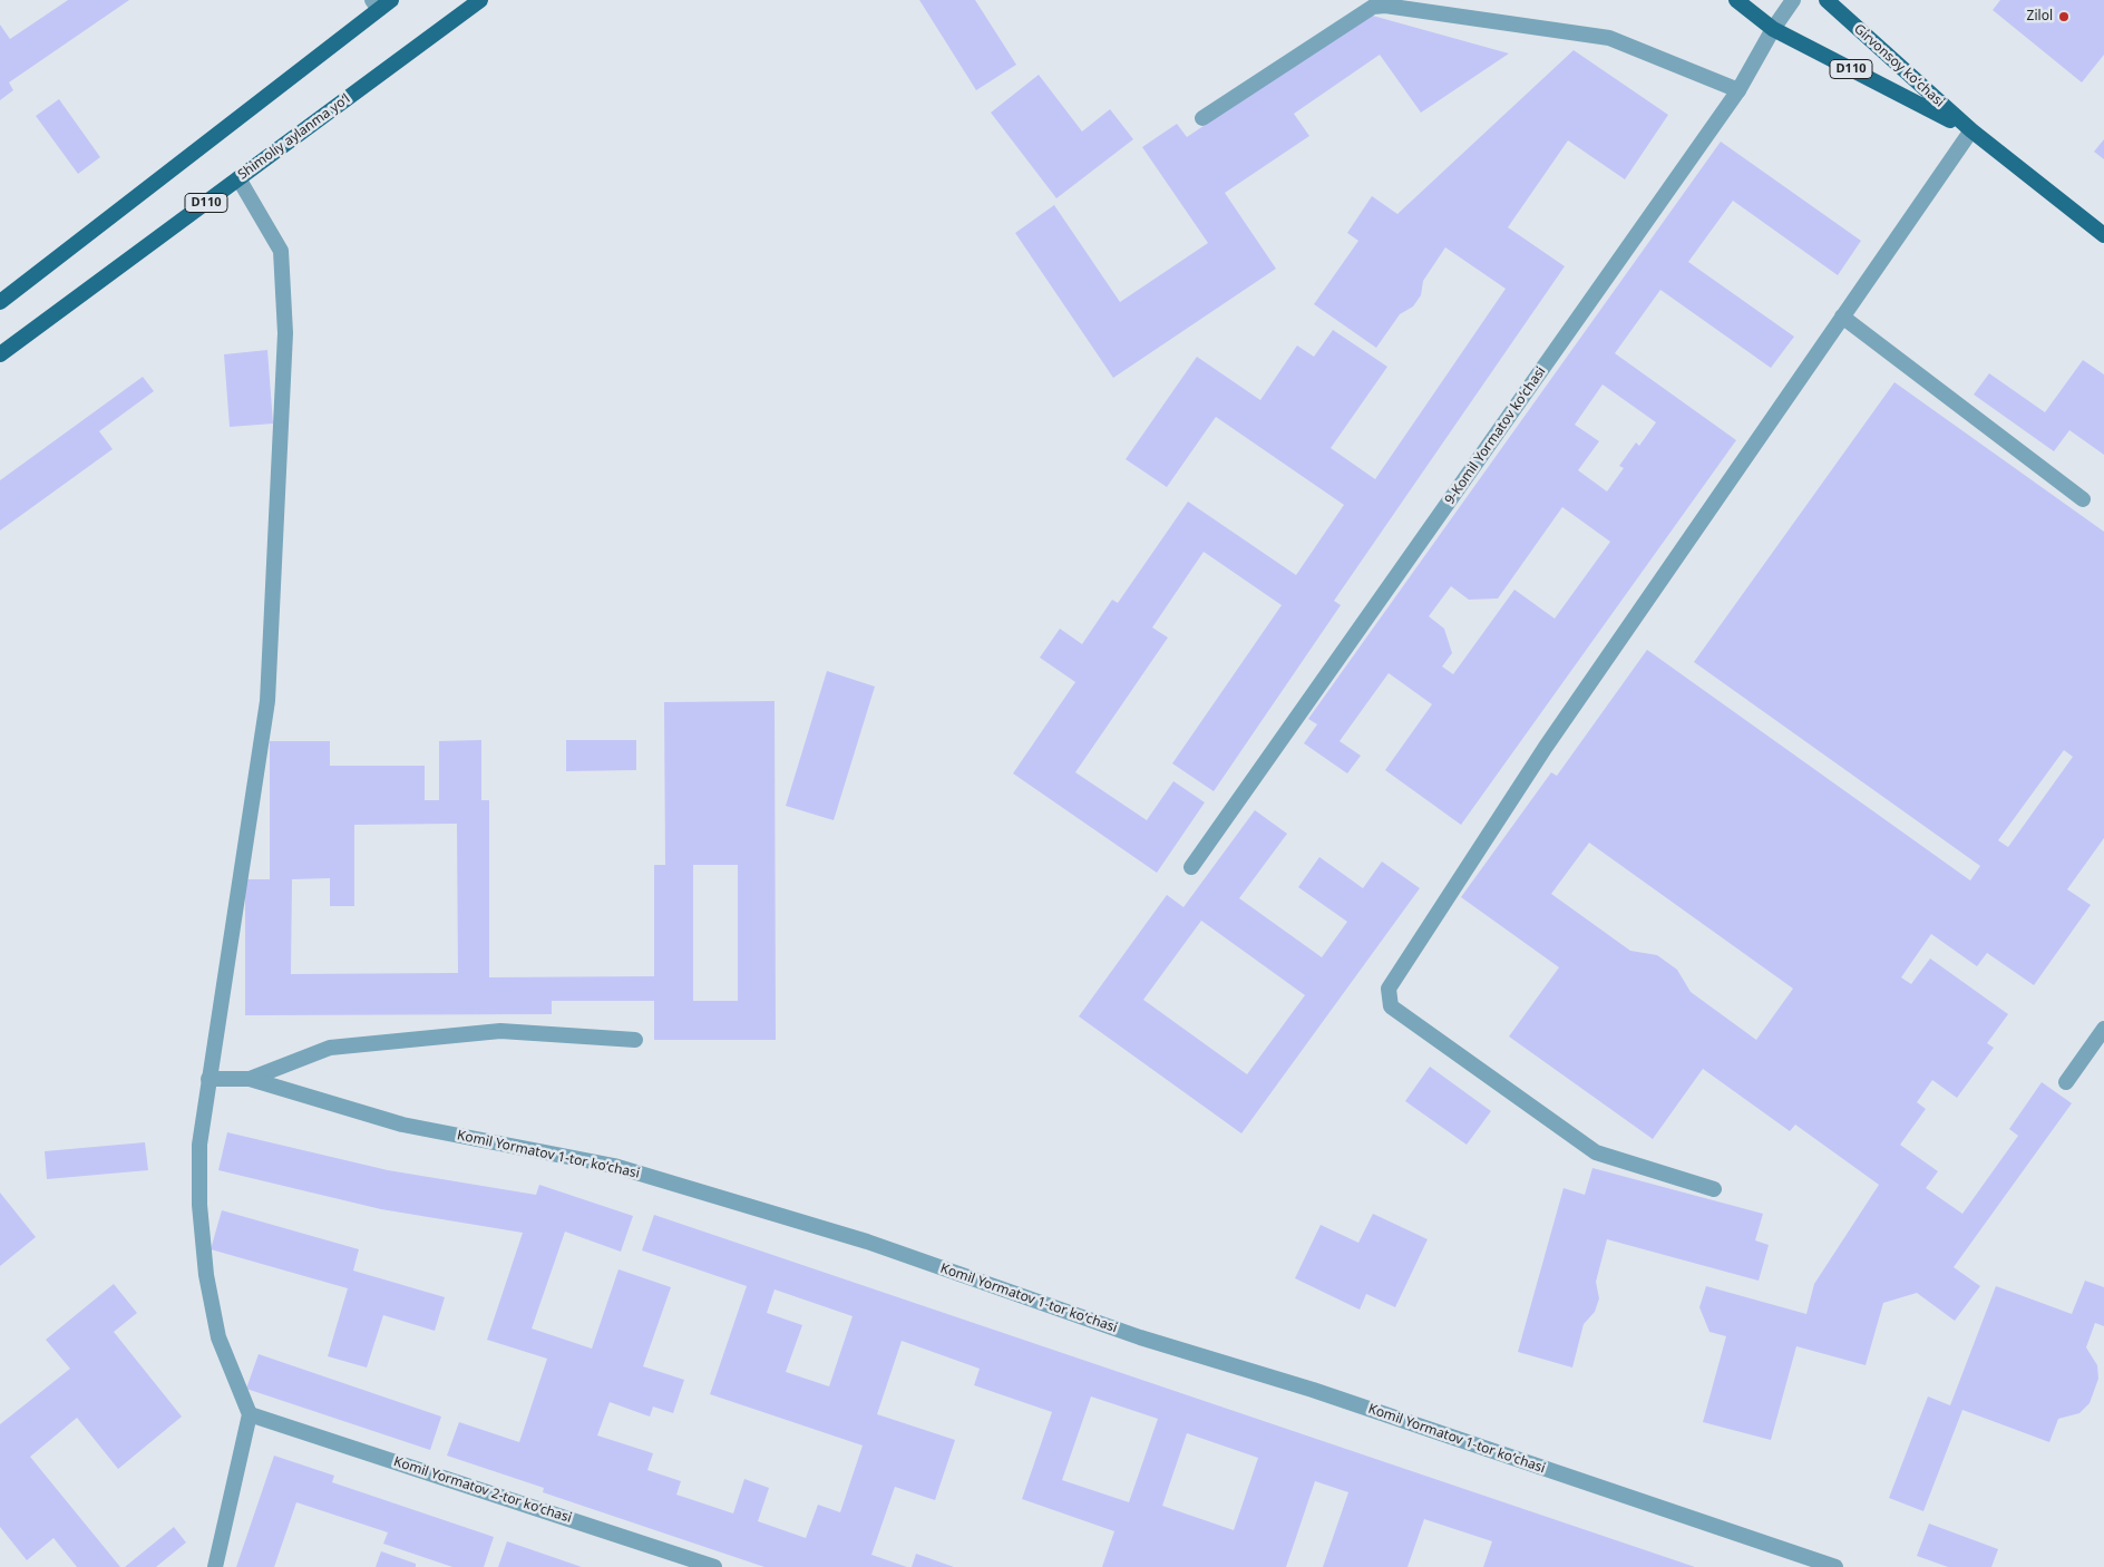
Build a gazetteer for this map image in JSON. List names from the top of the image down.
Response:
{
  "streets": {
    "main road": ["Girvonsoy koʻchasi", "D110", "Shimoliy aylanma yoʻl"],
    "street": ["9-Komil Yormatov koʻchasi", "Komil Yormatov 1-tor koʻchasi", "Komil Yormatov 2-tor koʻchasi"]
  },
  "crossings": [
    ["Girvonsoy koʻchasi", "9-Komil Yormatov koʻchasi"]
  ],
  "places": ["Zilol"]
}
